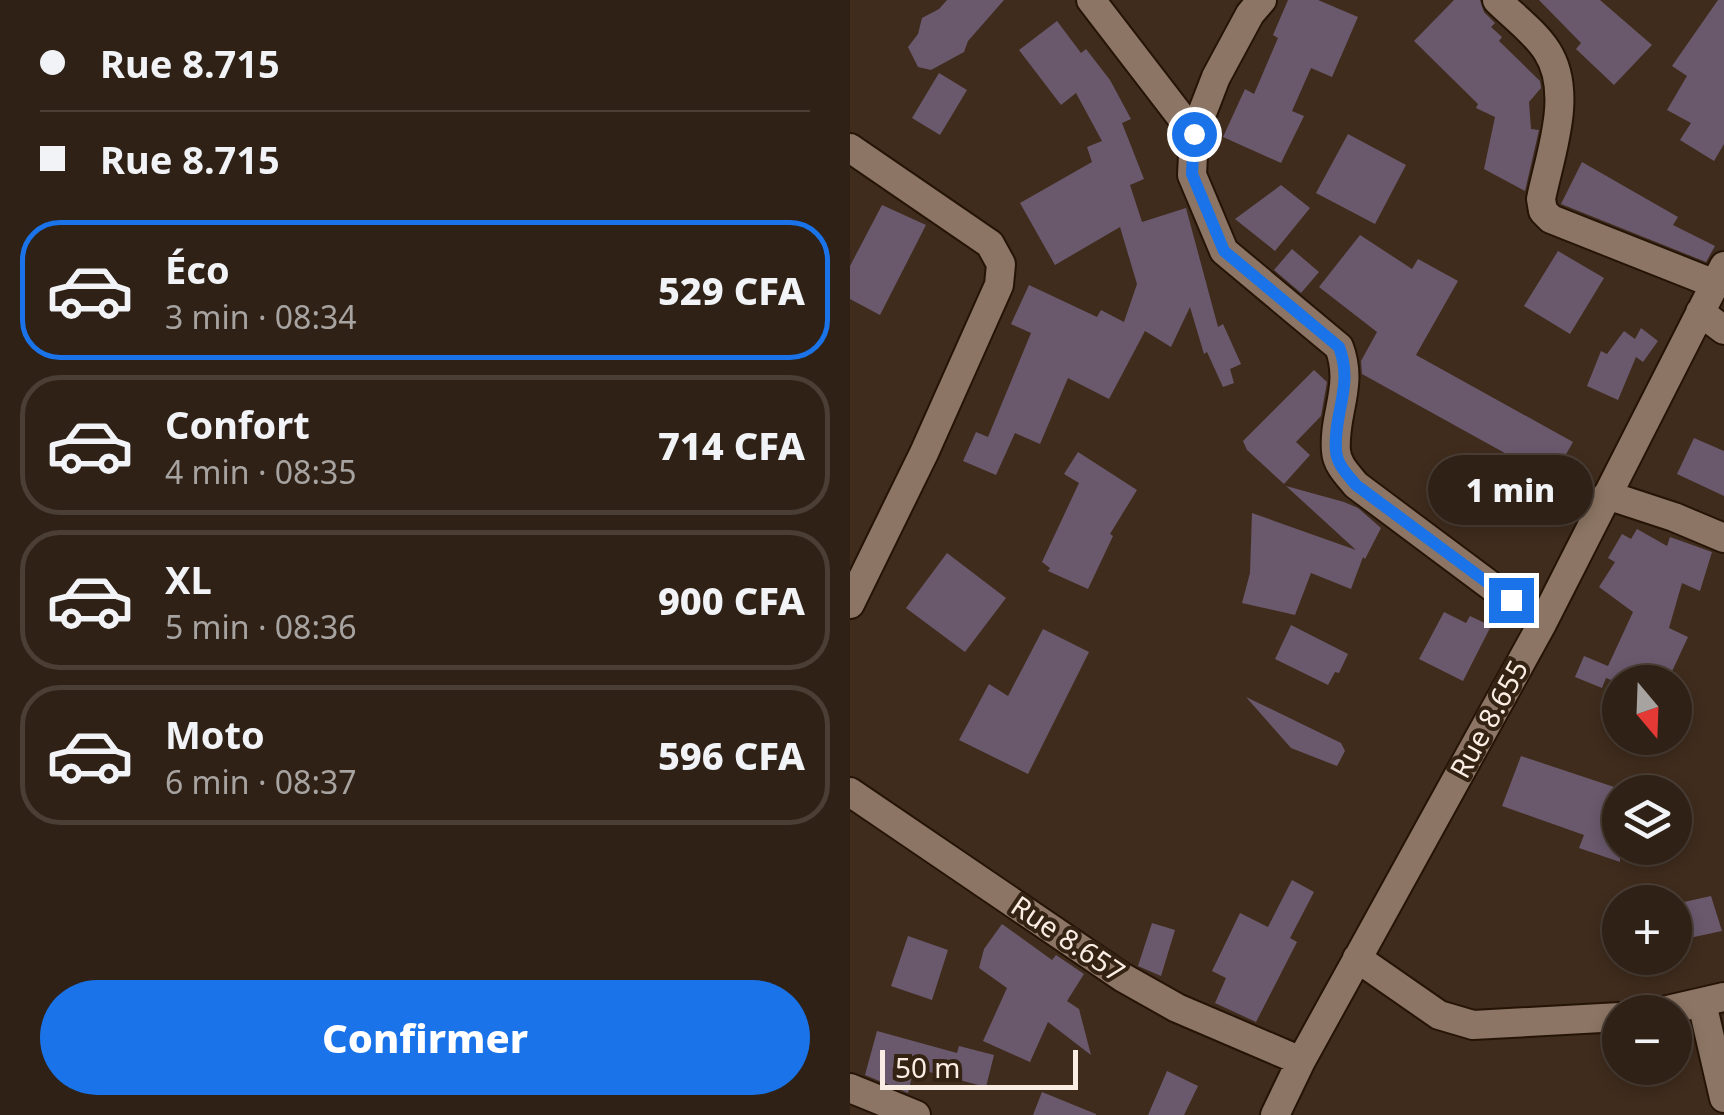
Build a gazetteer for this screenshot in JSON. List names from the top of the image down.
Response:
{
  "streets": {
    "street": ["Rue 8.655", "Rue 8.657"]
  },
  "crossings": [
    ["Rue 8.655", "Rue 8.657"]
  ],
  "scale_bar": "50 m",
  "north": "bottom",
  "page": {
    "banner": ["Rue 8.715", "Rue 8.715"],
    "list": [
      {
        "name": "Éco",
        "note": "3 min · 08:34",
        "value": "529 CFA"
      },
      {
        "name": "Confort",
        "note": "4 min · 08:35",
        "value": "714 CFA"
      },
      {
        "name": "XL",
        "note": "5 min · 08:36",
        "value": "900 CFA"
      },
      {
        "name": "Moto",
        "note": "6 min · 08:37",
        "value": "596 CFA"
      }
    ],
    "bubble": "1 min",
    "map_buttons": ["+", "−"],
    "buttons": "Confirmer",
    "scale": "50 m"
  }
}
